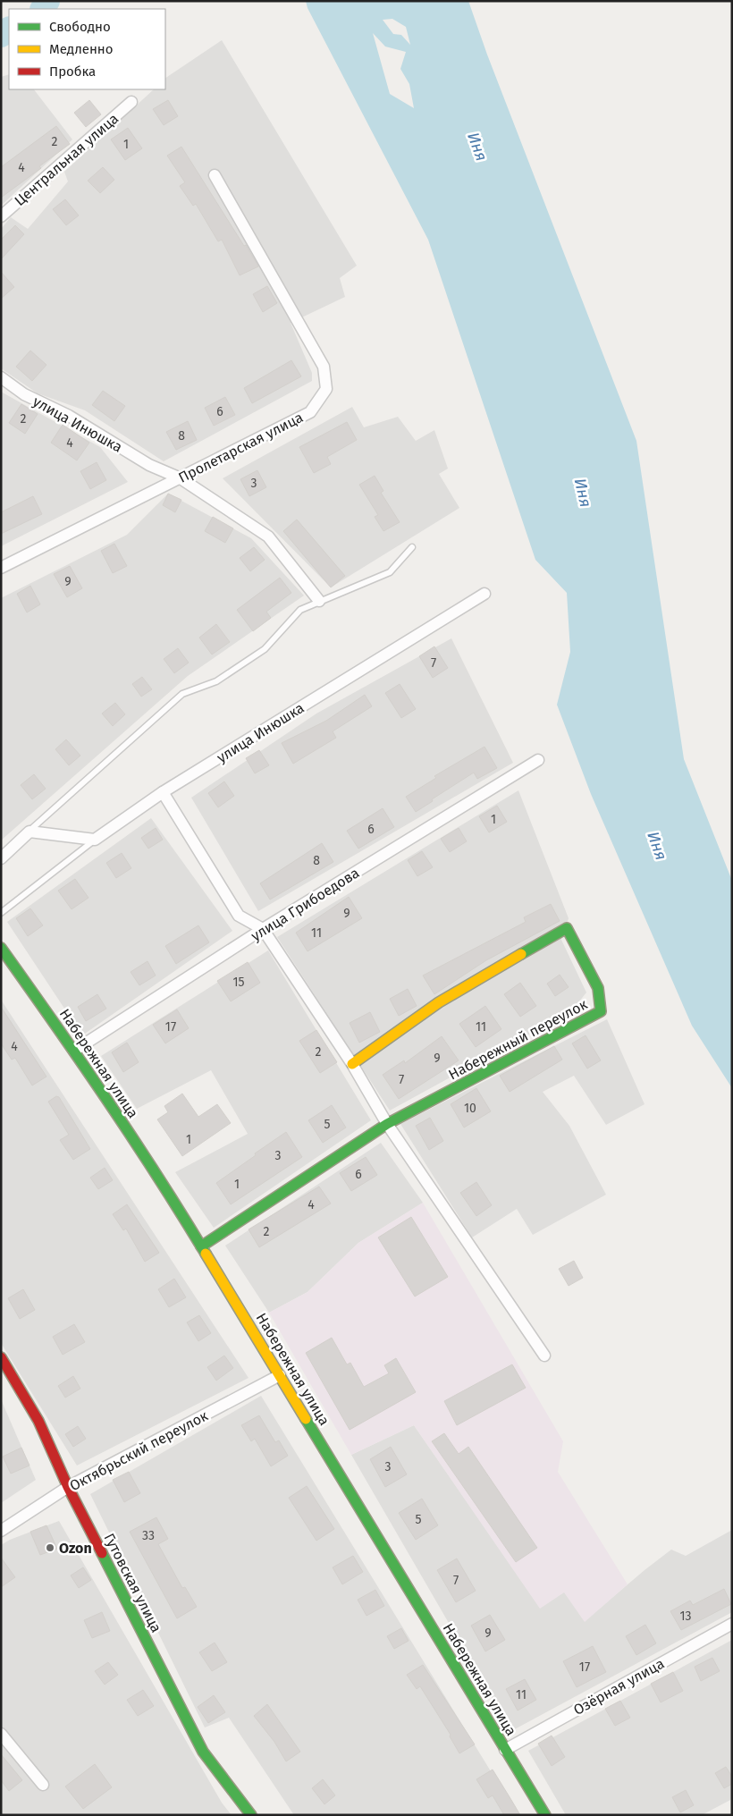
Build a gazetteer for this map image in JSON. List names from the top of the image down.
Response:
{
  "streets": {
    "street": [
      "Центральная улица",
      "улица Инюшка",
      "Пролетарская улица",
      "улица Грибоедова",
      "Набережный переулок",
      "Набережная улица",
      "Октябрьский переулок",
      "Гутовская улица",
      "Озёрная улица"
    ]
  },
  "crossings": [
    ["улица Инюшка", "Пролетарская улица"],
    ["улица Грибоедова", "Набережная улица"],
    ["Набережный переулок", "Набережная улица"],
    ["Набережная улица", "Октябрьский переулок"],
    ["Набережная улица", "Озёрная улица"],
    ["Октябрьский переулок", "Гутовская улица"]
  ],
  "water": ["Иня"],
  "places": ["Ozon"],
  "house_numbers": [
    "2",
    "1",
    "4",
    "6",
    "2",
    "8",
    "4",
    "3",
    "9",
    "7",
    "1",
    "6",
    "8",
    "9",
    "11",
    "15",
    "17",
    "11",
    "4",
    "2",
    "9",
    "7",
    "10",
    "5",
    "1",
    "3",
    "6",
    "1",
    "4",
    "2",
    "3",
    "5",
    "33",
    "7",
    "13",
    "9",
    "17",
    "11"
  ],
  "legend": ["Свободно", "Медленно", "Пробка"]
}
